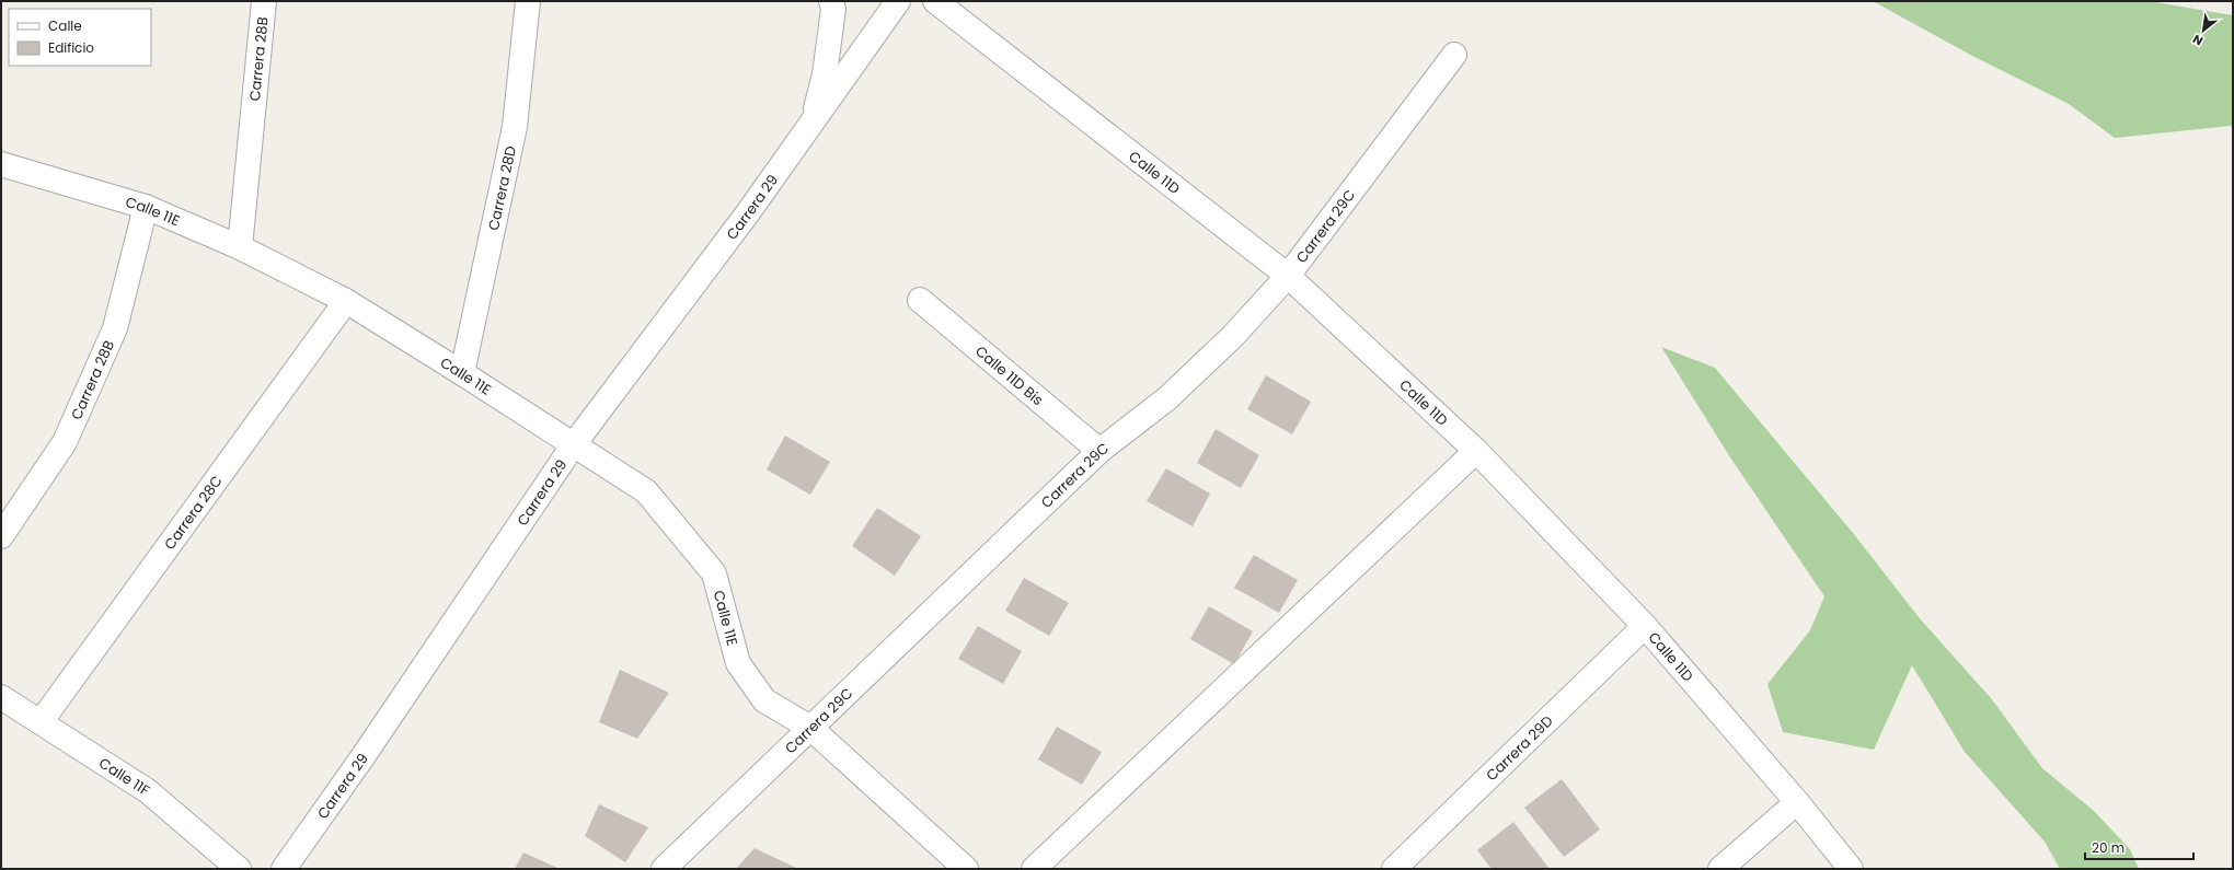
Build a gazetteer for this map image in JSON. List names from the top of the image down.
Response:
{
  "streets": {
    "street": [
      "Carrera 28B",
      "Calle 11D",
      "Carrera 28D",
      "Carrera 29",
      "Calle 11E",
      "Carrera 29C",
      "Calle 11D Bis",
      "Carrera 28C",
      "Carrera 29D",
      "Calle 11F"
    ]
  },
  "crossings": [
    ["Carrera 28B", "Calle 11E"],
    ["Calle 11D", "Carrera 29C"],
    ["Calle 11D", "Carrera 29D"],
    ["Carrera 28D", "Calle 11E"],
    ["Carrera 29", "Calle 11E"],
    ["Calle 11E", "Carrera 29C"],
    ["Calle 11E", "Carrera 28C"],
    ["Carrera 29C", "Calle 11D Bis"],
    ["Carrera 28C", "Calle 11F"]
  ],
  "legend": ["Calle", "Edificio"],
  "scale_bar": "20 m",
  "north": "bottom left"
}
